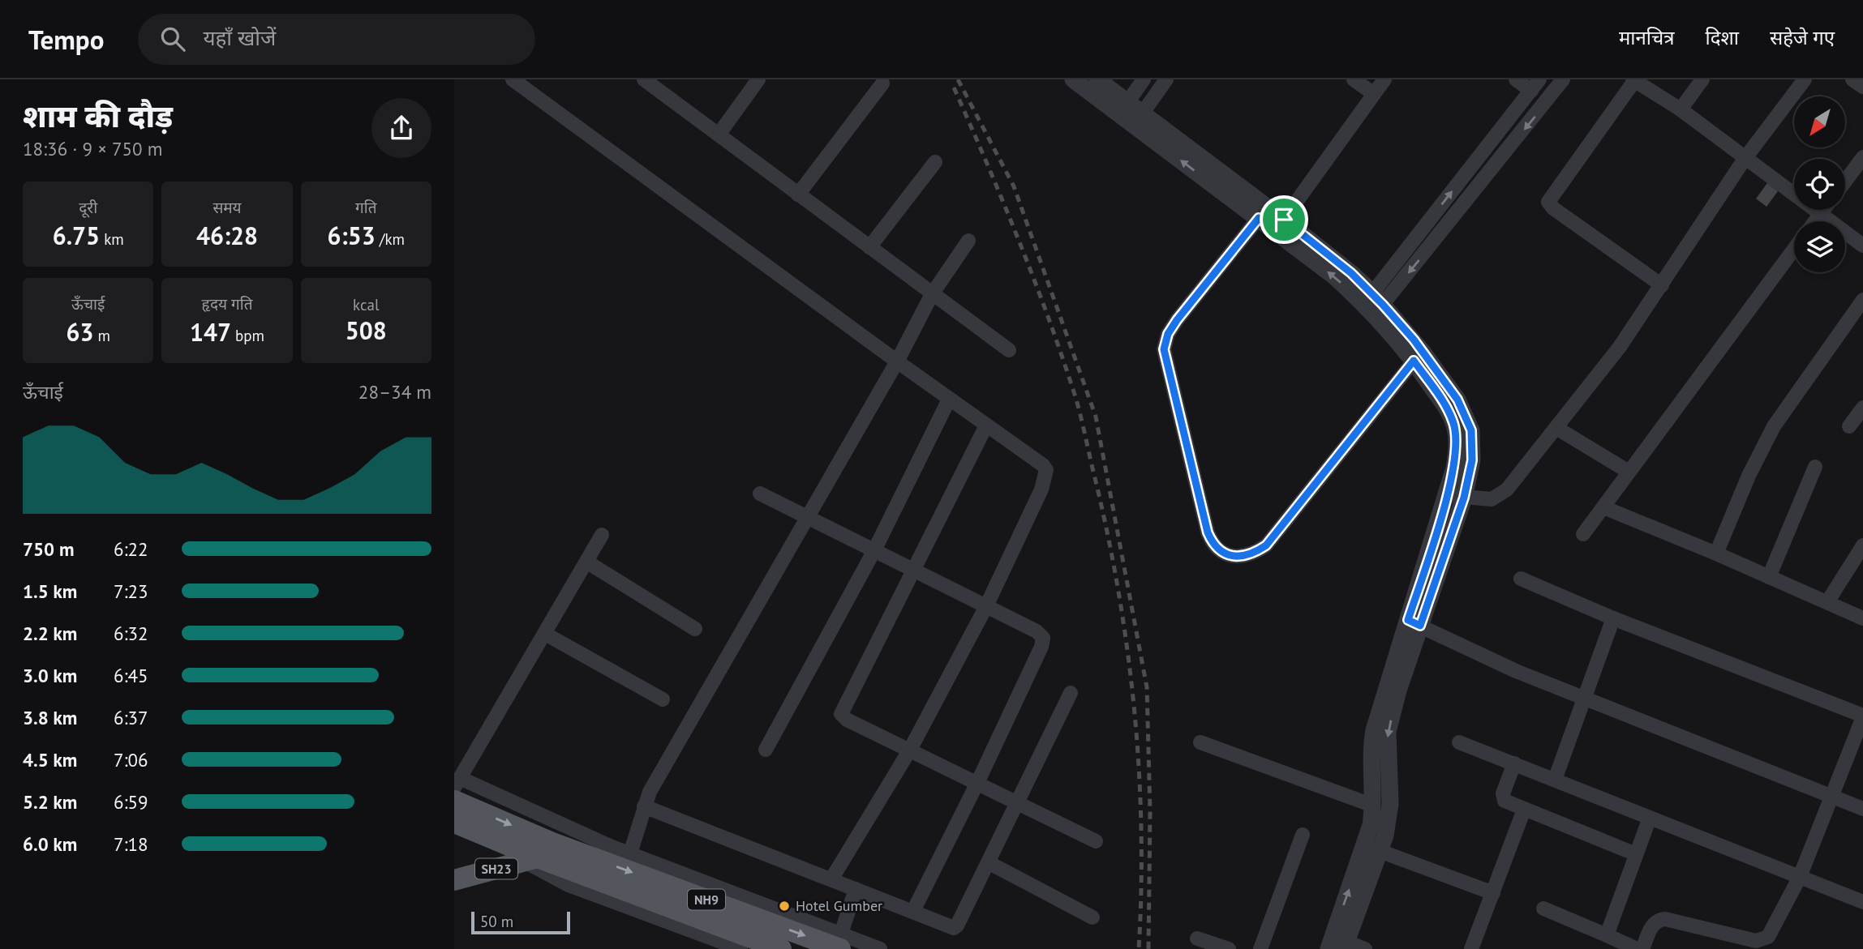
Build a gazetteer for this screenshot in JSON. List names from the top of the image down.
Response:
{
  "streets": {
    "main road": ["SH23", "NH9"]
  },
  "crossings": [
    ["SH23", "NH9"]
  ],
  "places": ["Hotel Gumber"],
  "scale_bar": "50 m",
  "north": "bottom left",
  "page": {
    "header": "Tempo",
    "search": "यहाँ खोजें",
    "nav": ["मानचित्र", "दिशा", "सहेजे गए"],
    "heading": ["शाम की दौड़", "18:36 · 9 × 750 m"],
    "stats": [
      ["दूरी", "6.75 km"],
      ["समय", "46:28"],
      ["गति", "6:53 /km"],
      ["ऊँचाई", "63 m"],
      ["हृदय गति", "147 bpm"],
      ["kcal", "508"]
    ],
    "chart": ["ऊँचाई", "28–34 m"],
    "list": [
      {
        "name": "750 m",
        "note": "6:22"
      },
      {
        "name": "1.5 km",
        "note": "7:23"
      },
      {
        "name": "2.2 km",
        "note": "6:32"
      },
      {
        "name": "3.0 km",
        "note": "6:45"
      },
      {
        "name": "3.8 km",
        "note": "6:37"
      },
      {
        "name": "4.5 km",
        "note": "7:06"
      },
      {
        "name": "5.2 km",
        "note": "6:59"
      },
      {
        "name": "6.0 km",
        "note": "7:18"
      }
    ],
    "scale": "50 m"
  }
}
